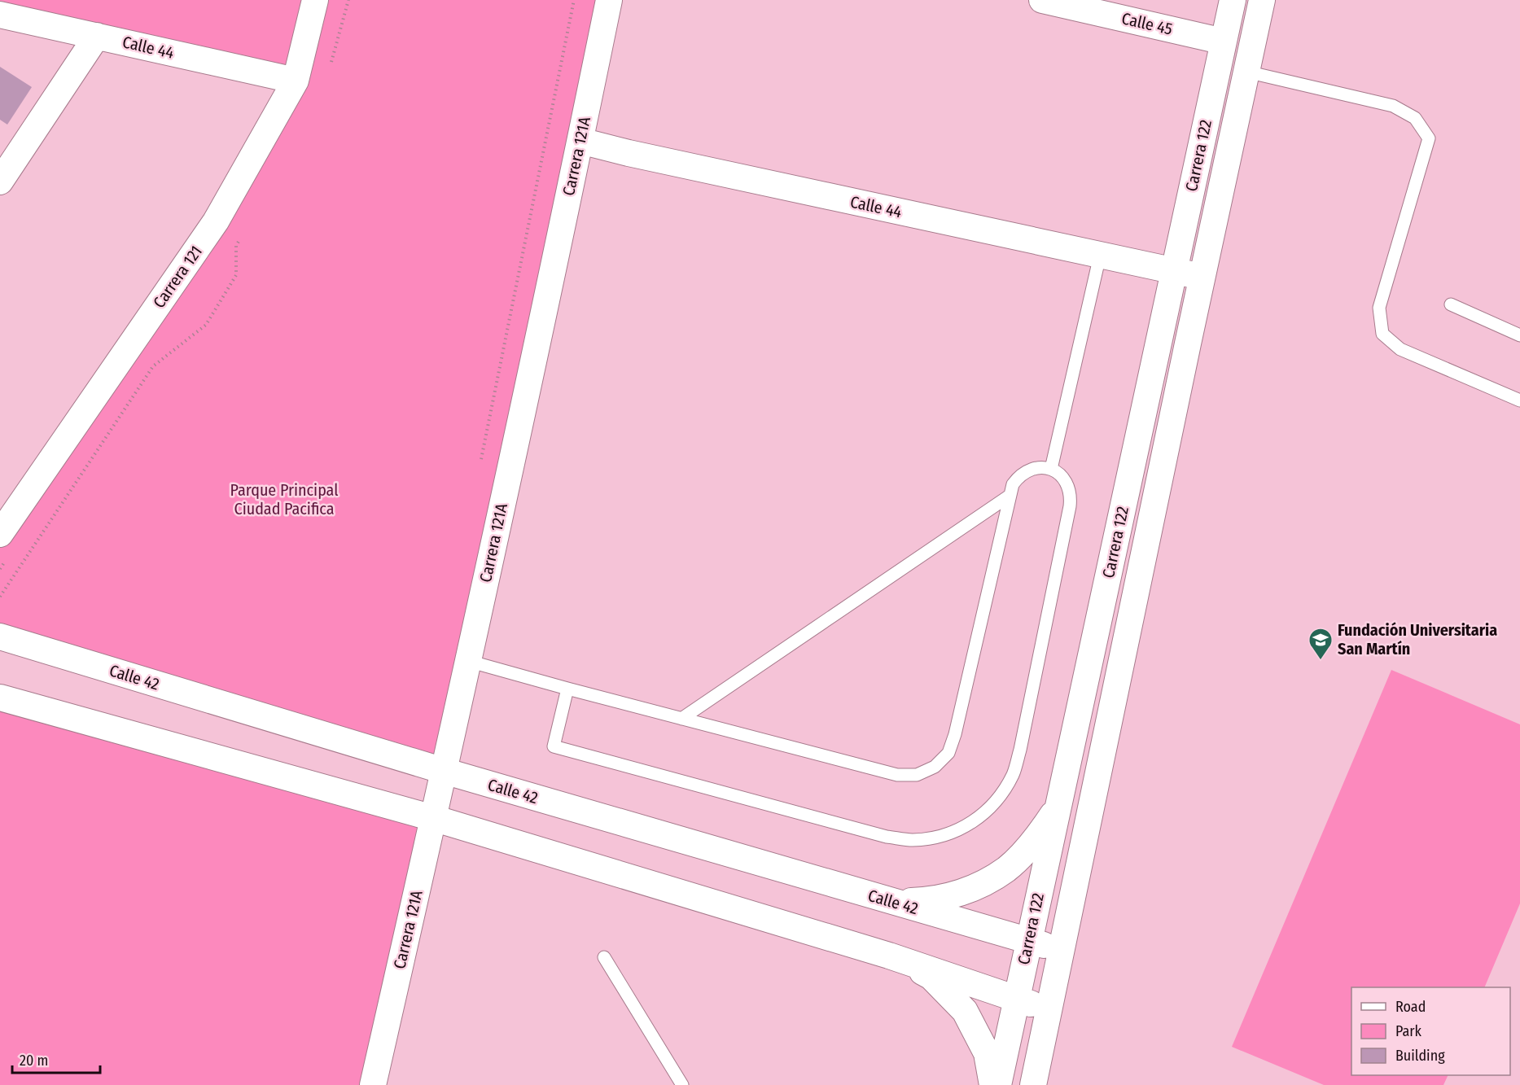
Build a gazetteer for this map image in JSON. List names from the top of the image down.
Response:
{
  "streets": {
    "street": [
      "Calle 45",
      "Calle 44",
      "Carrera 122",
      "Carrera 121A",
      "Carrera 121",
      "Calle 42"
    ]
  },
  "crossings": [
    ["Calle 45", "Carrera 122"],
    ["Calle 44", "Carrera 122"],
    ["Calle 44", "Carrera 121A"],
    ["Calle 44", "Carrera 121"],
    ["Carrera 122", "Calle 42"],
    ["Carrera 121A", "Calle 42"]
  ],
  "parks": ["Parque Principal Ciudad Pacifica"],
  "places": {
    "school or university": ["Fundación Universitaria San Martín"]
  },
  "legend": ["Road", "Park", "Building"],
  "scale_bar": "20 m"
}
